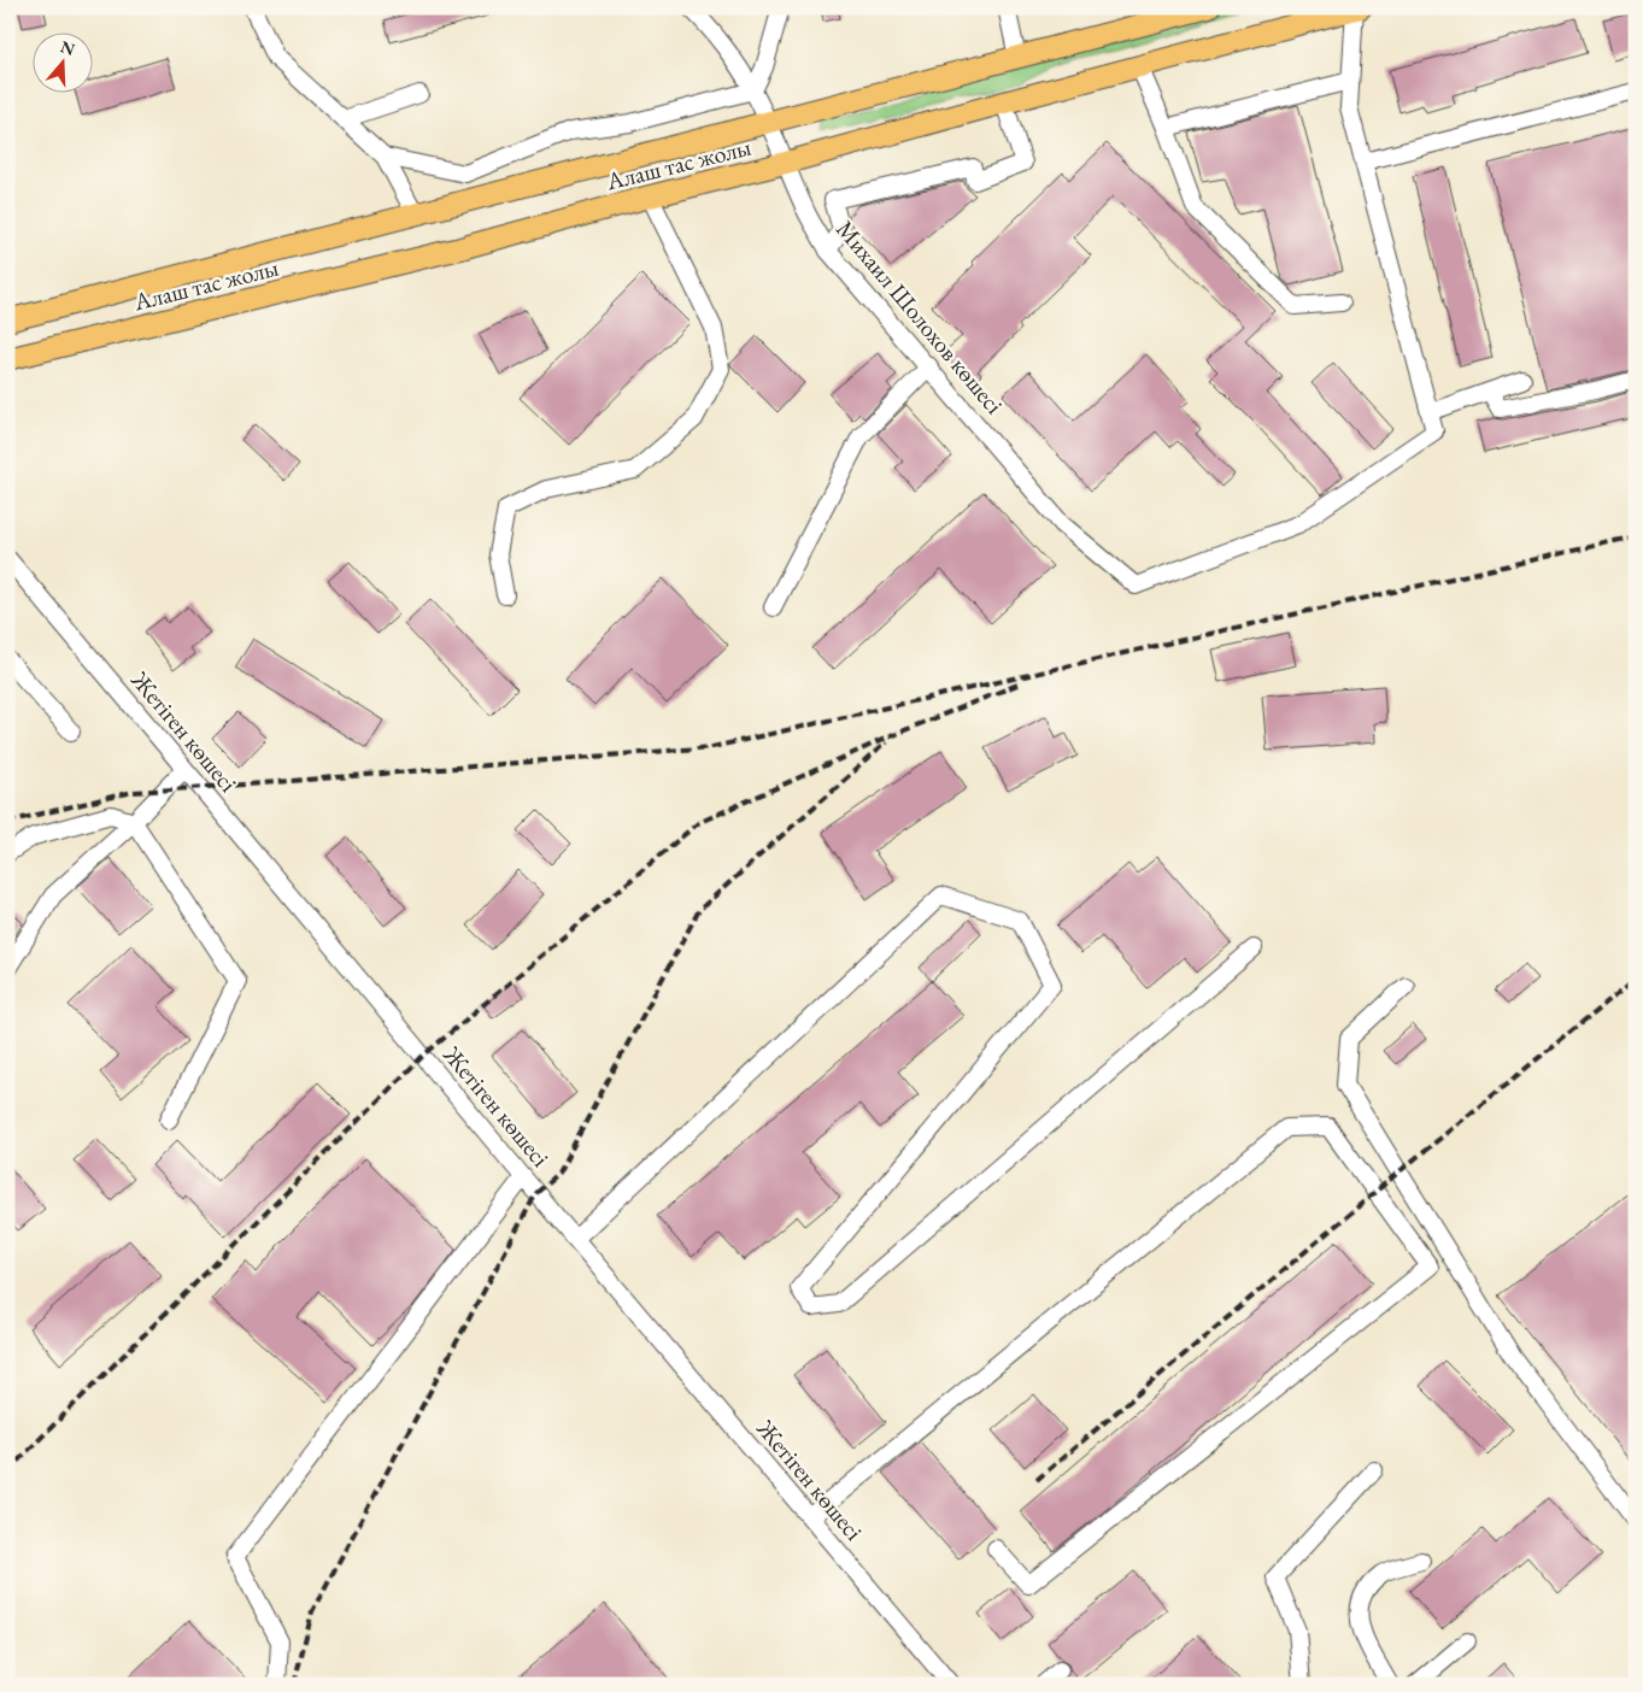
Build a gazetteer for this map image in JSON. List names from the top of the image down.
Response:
{
  "streets": {
    "main road": ["Алаш тас жолы"],
    "street": ["Михаил Шолохов көшесі", "Жетіген көшесі"]
  },
  "crossings": [
    ["Алаш тас жолы", "Михаил Шолохов көшесі"]
  ],
  "north": "top"
}
